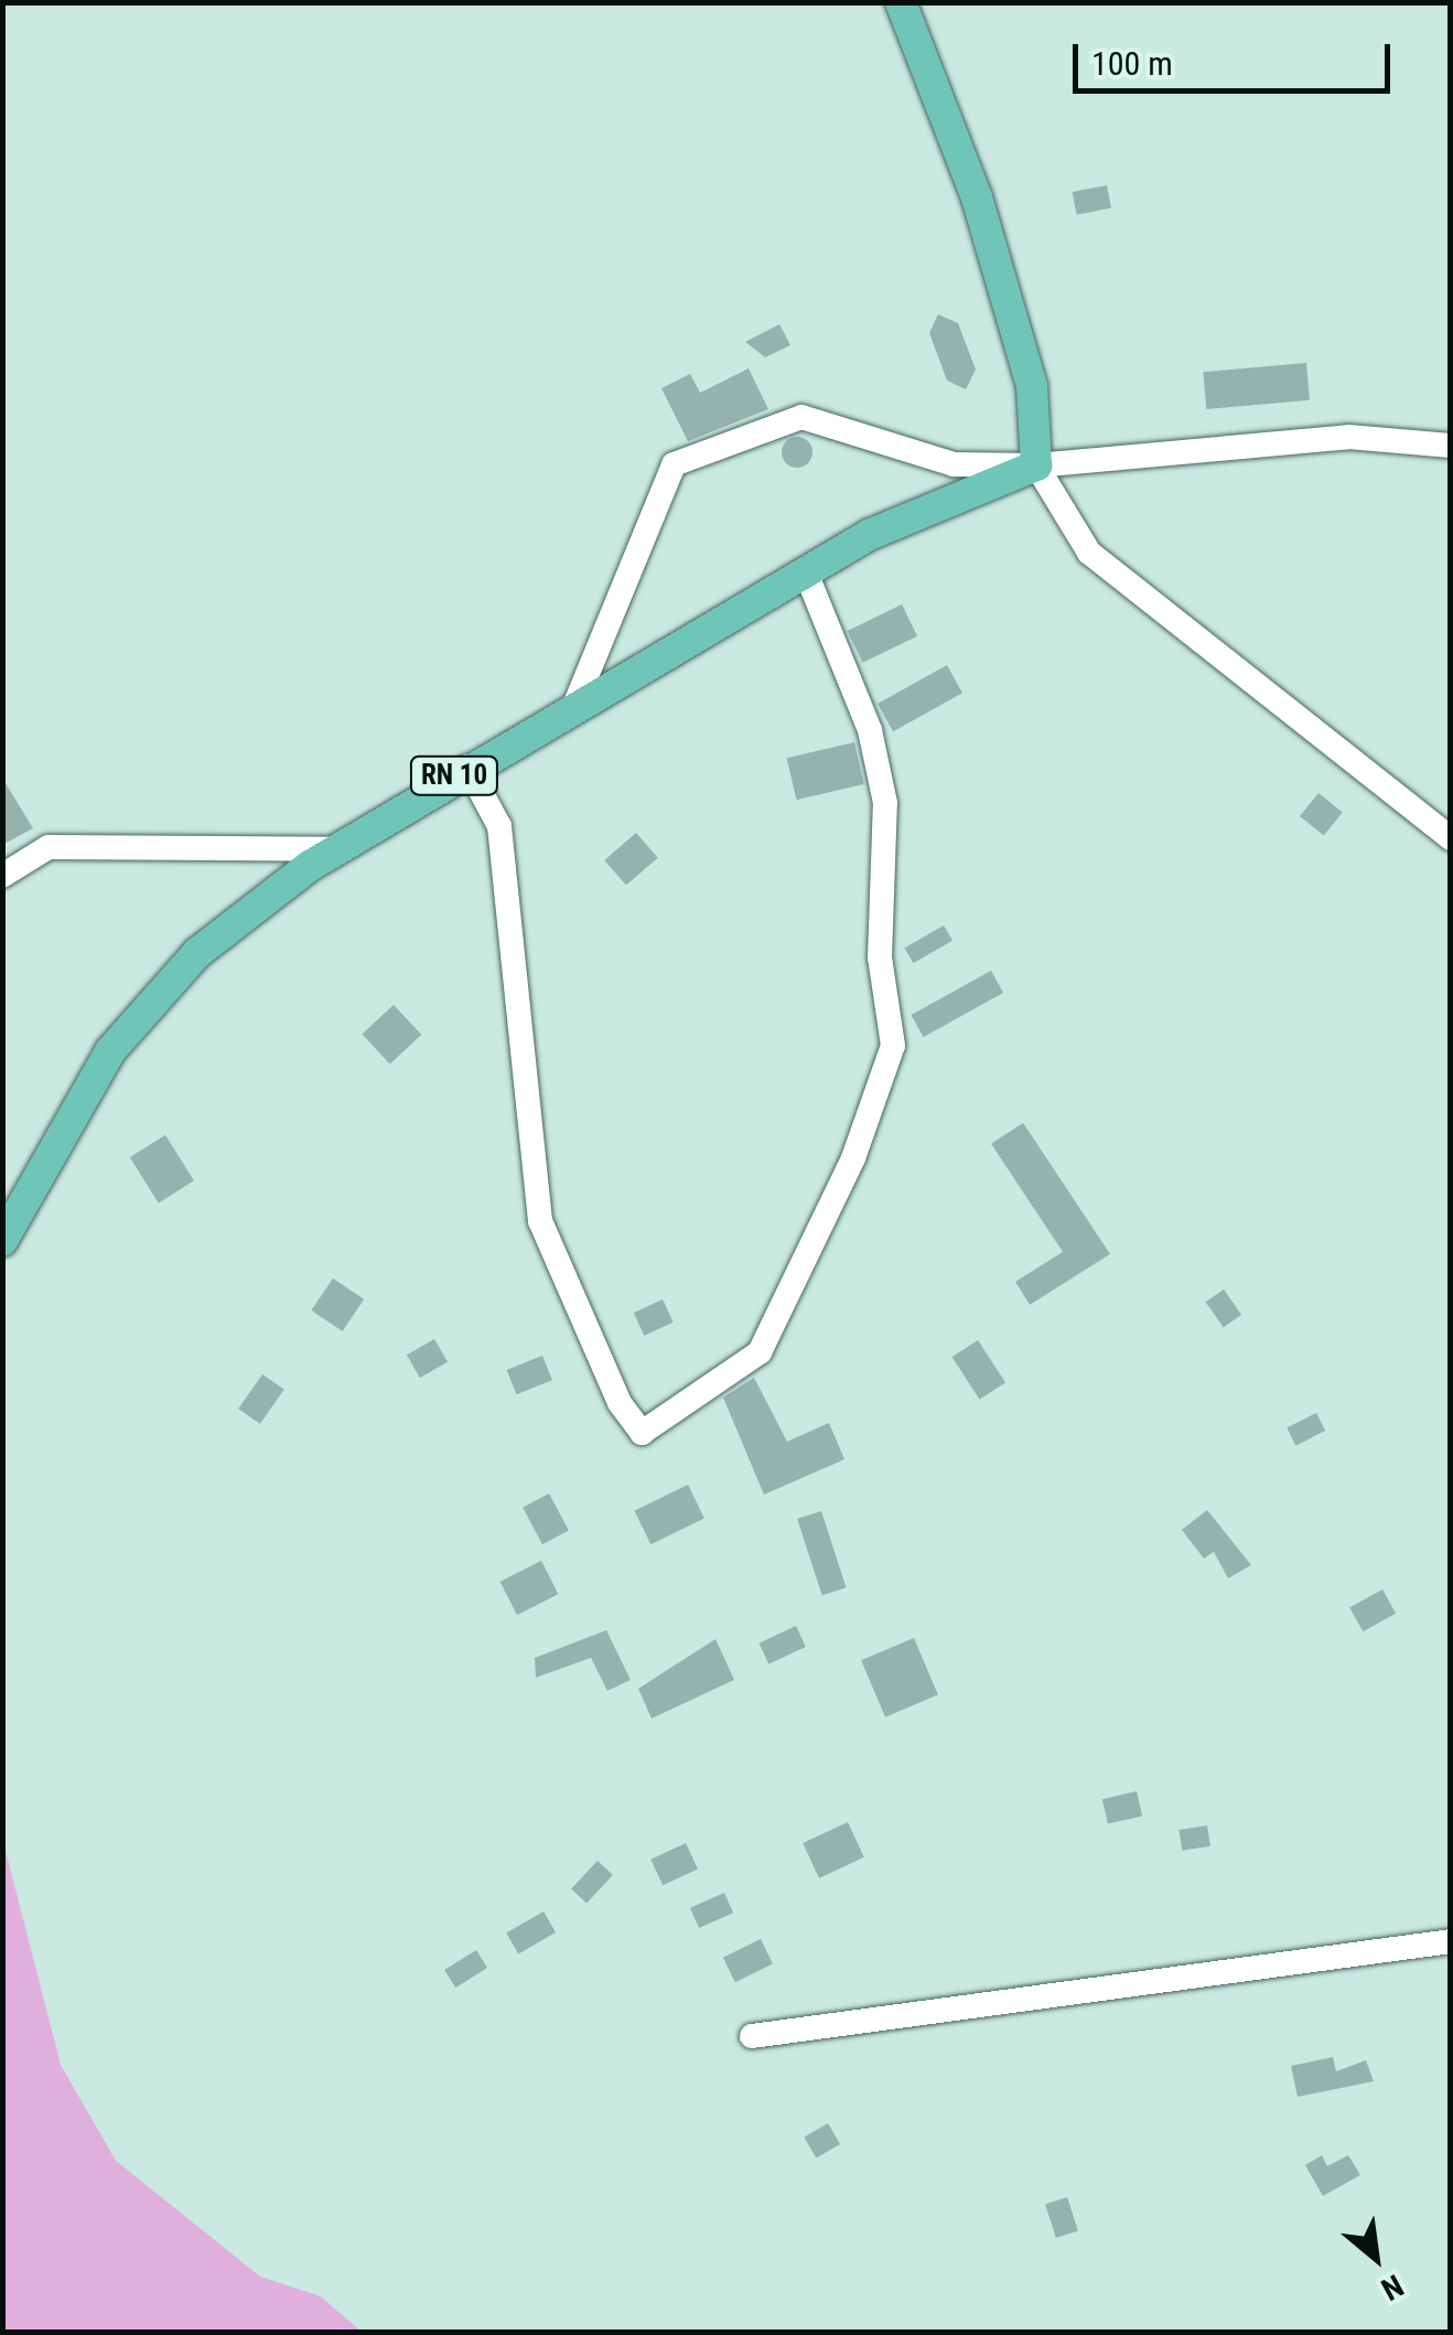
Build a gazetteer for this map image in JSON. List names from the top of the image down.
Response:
{
  "streets": {
    "main road": ["RN 10"]
  },
  "scale_bar": "100 m",
  "north": "bottom right"
}
